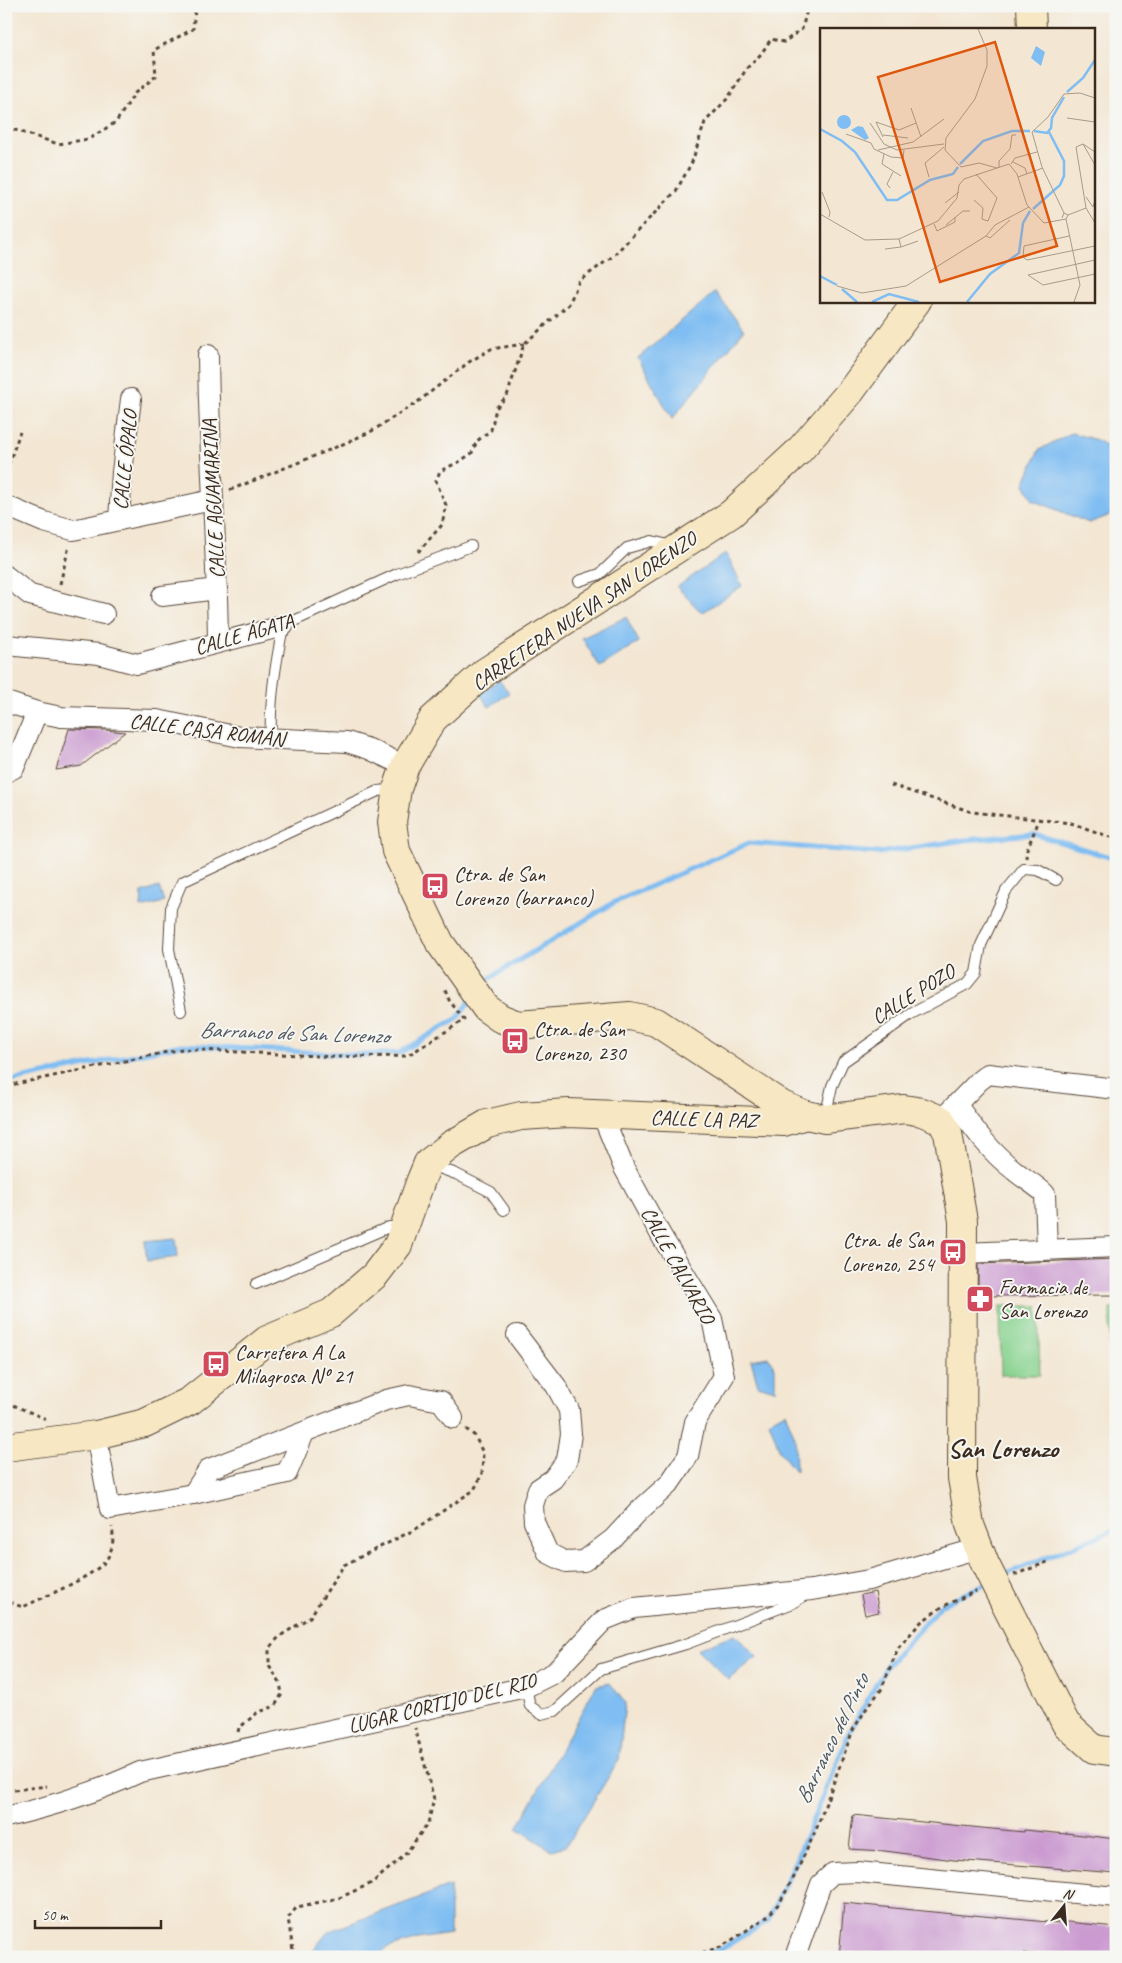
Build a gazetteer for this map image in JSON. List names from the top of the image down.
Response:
{
  "streets": {
    "street": [
      "CALLE ÓPALO",
      "CALLE AGUAMARINA",
      "CARRETERA NUEVA SAN LORENZO",
      "CALLE ÁGATA",
      "CALLE CASA ROMÁN",
      "CALLE LA PAZ",
      "CALLE CALVARIO",
      "LUGAR CORTIJO DEL RIO"
    ],
    "lane": ["CALLE POZO"]
  },
  "crossings": [
    ["CALLE AGUAMARINA", "CALLE ÁGATA"],
    ["CARRETERA NUEVA SAN LORENZO", "CALLE CASA ROMÁN"],
    ["CARRETERA NUEVA SAN LORENZO", "CALLE POZO"],
    ["CARRETERA NUEVA SAN LORENZO", "CALLE LA PAZ"],
    ["CALLE POZO", "CALLE LA PAZ"],
    ["CALLE LA PAZ", "CALLE CALVARIO"]
  ],
  "districts": ["San Lorenzo"],
  "water": ["Barranco de San Lorenzo", "Barranco del Pinto"],
  "places": {
    "bus stop": [
      "Ctra. de San Lorenzo (barranco)",
      "Ctra. de San Lorenzo, 230",
      "Ctra. de San Lorenzo, 254",
      "Carretera A La Milagrosa Nº 21"
    ],
    "pharmacy": ["Farmacia de San Lorenzo"]
  },
  "scale_bar": "50 m",
  "north": "top"
}
